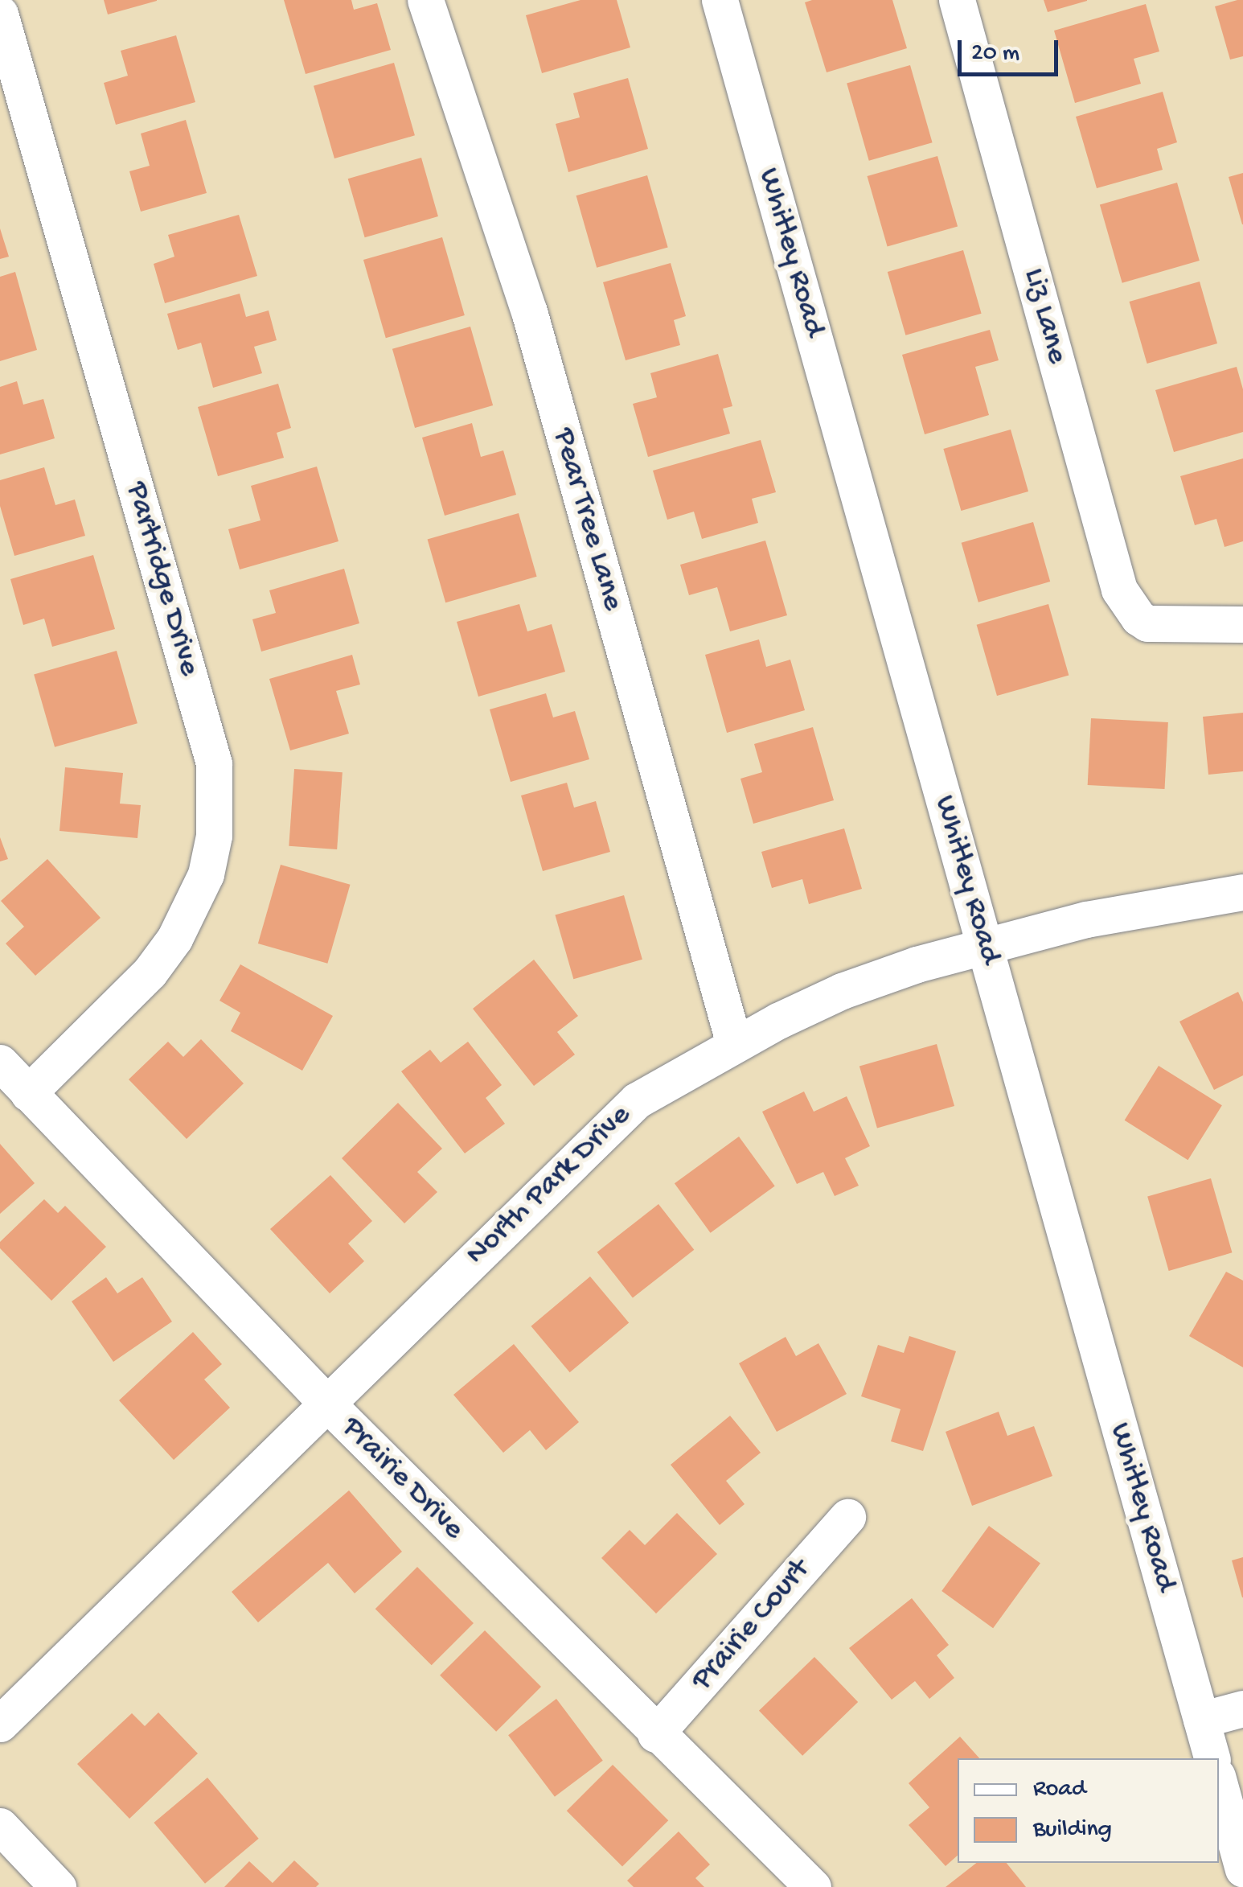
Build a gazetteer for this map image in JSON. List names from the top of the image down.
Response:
{
  "streets": {
    "street": [
      "Whitley Road",
      "Liz Lane",
      "Pear Tree Lane",
      "Partridge Drive",
      "North Park Drive",
      "Prairie Drive",
      "Prairie Court"
    ]
  },
  "crossings": [
    ["Whitley Road", "North Park Drive"],
    ["Pear Tree Lane", "North Park Drive"],
    ["Partridge Drive", "Prairie Drive"],
    ["North Park Drive", "Prairie Drive"],
    ["Prairie Drive", "Prairie Court"]
  ],
  "legend": ["Road", "Building"],
  "scale_bar": "20 m"
}
